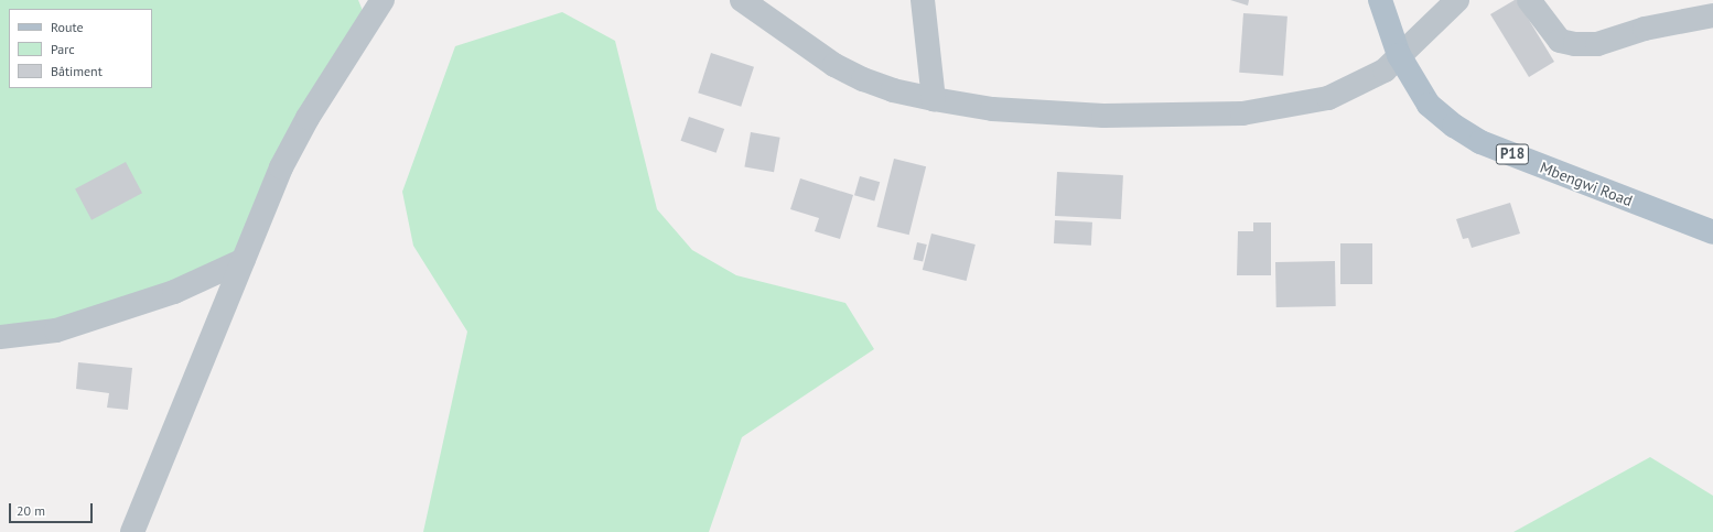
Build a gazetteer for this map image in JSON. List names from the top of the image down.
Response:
{
  "streets": {
    "main road": ["P18", "Mbengwi Road"]
  },
  "legend": ["Route", "Parc", "Bâtiment"],
  "scale_bar": "20 m"
}
